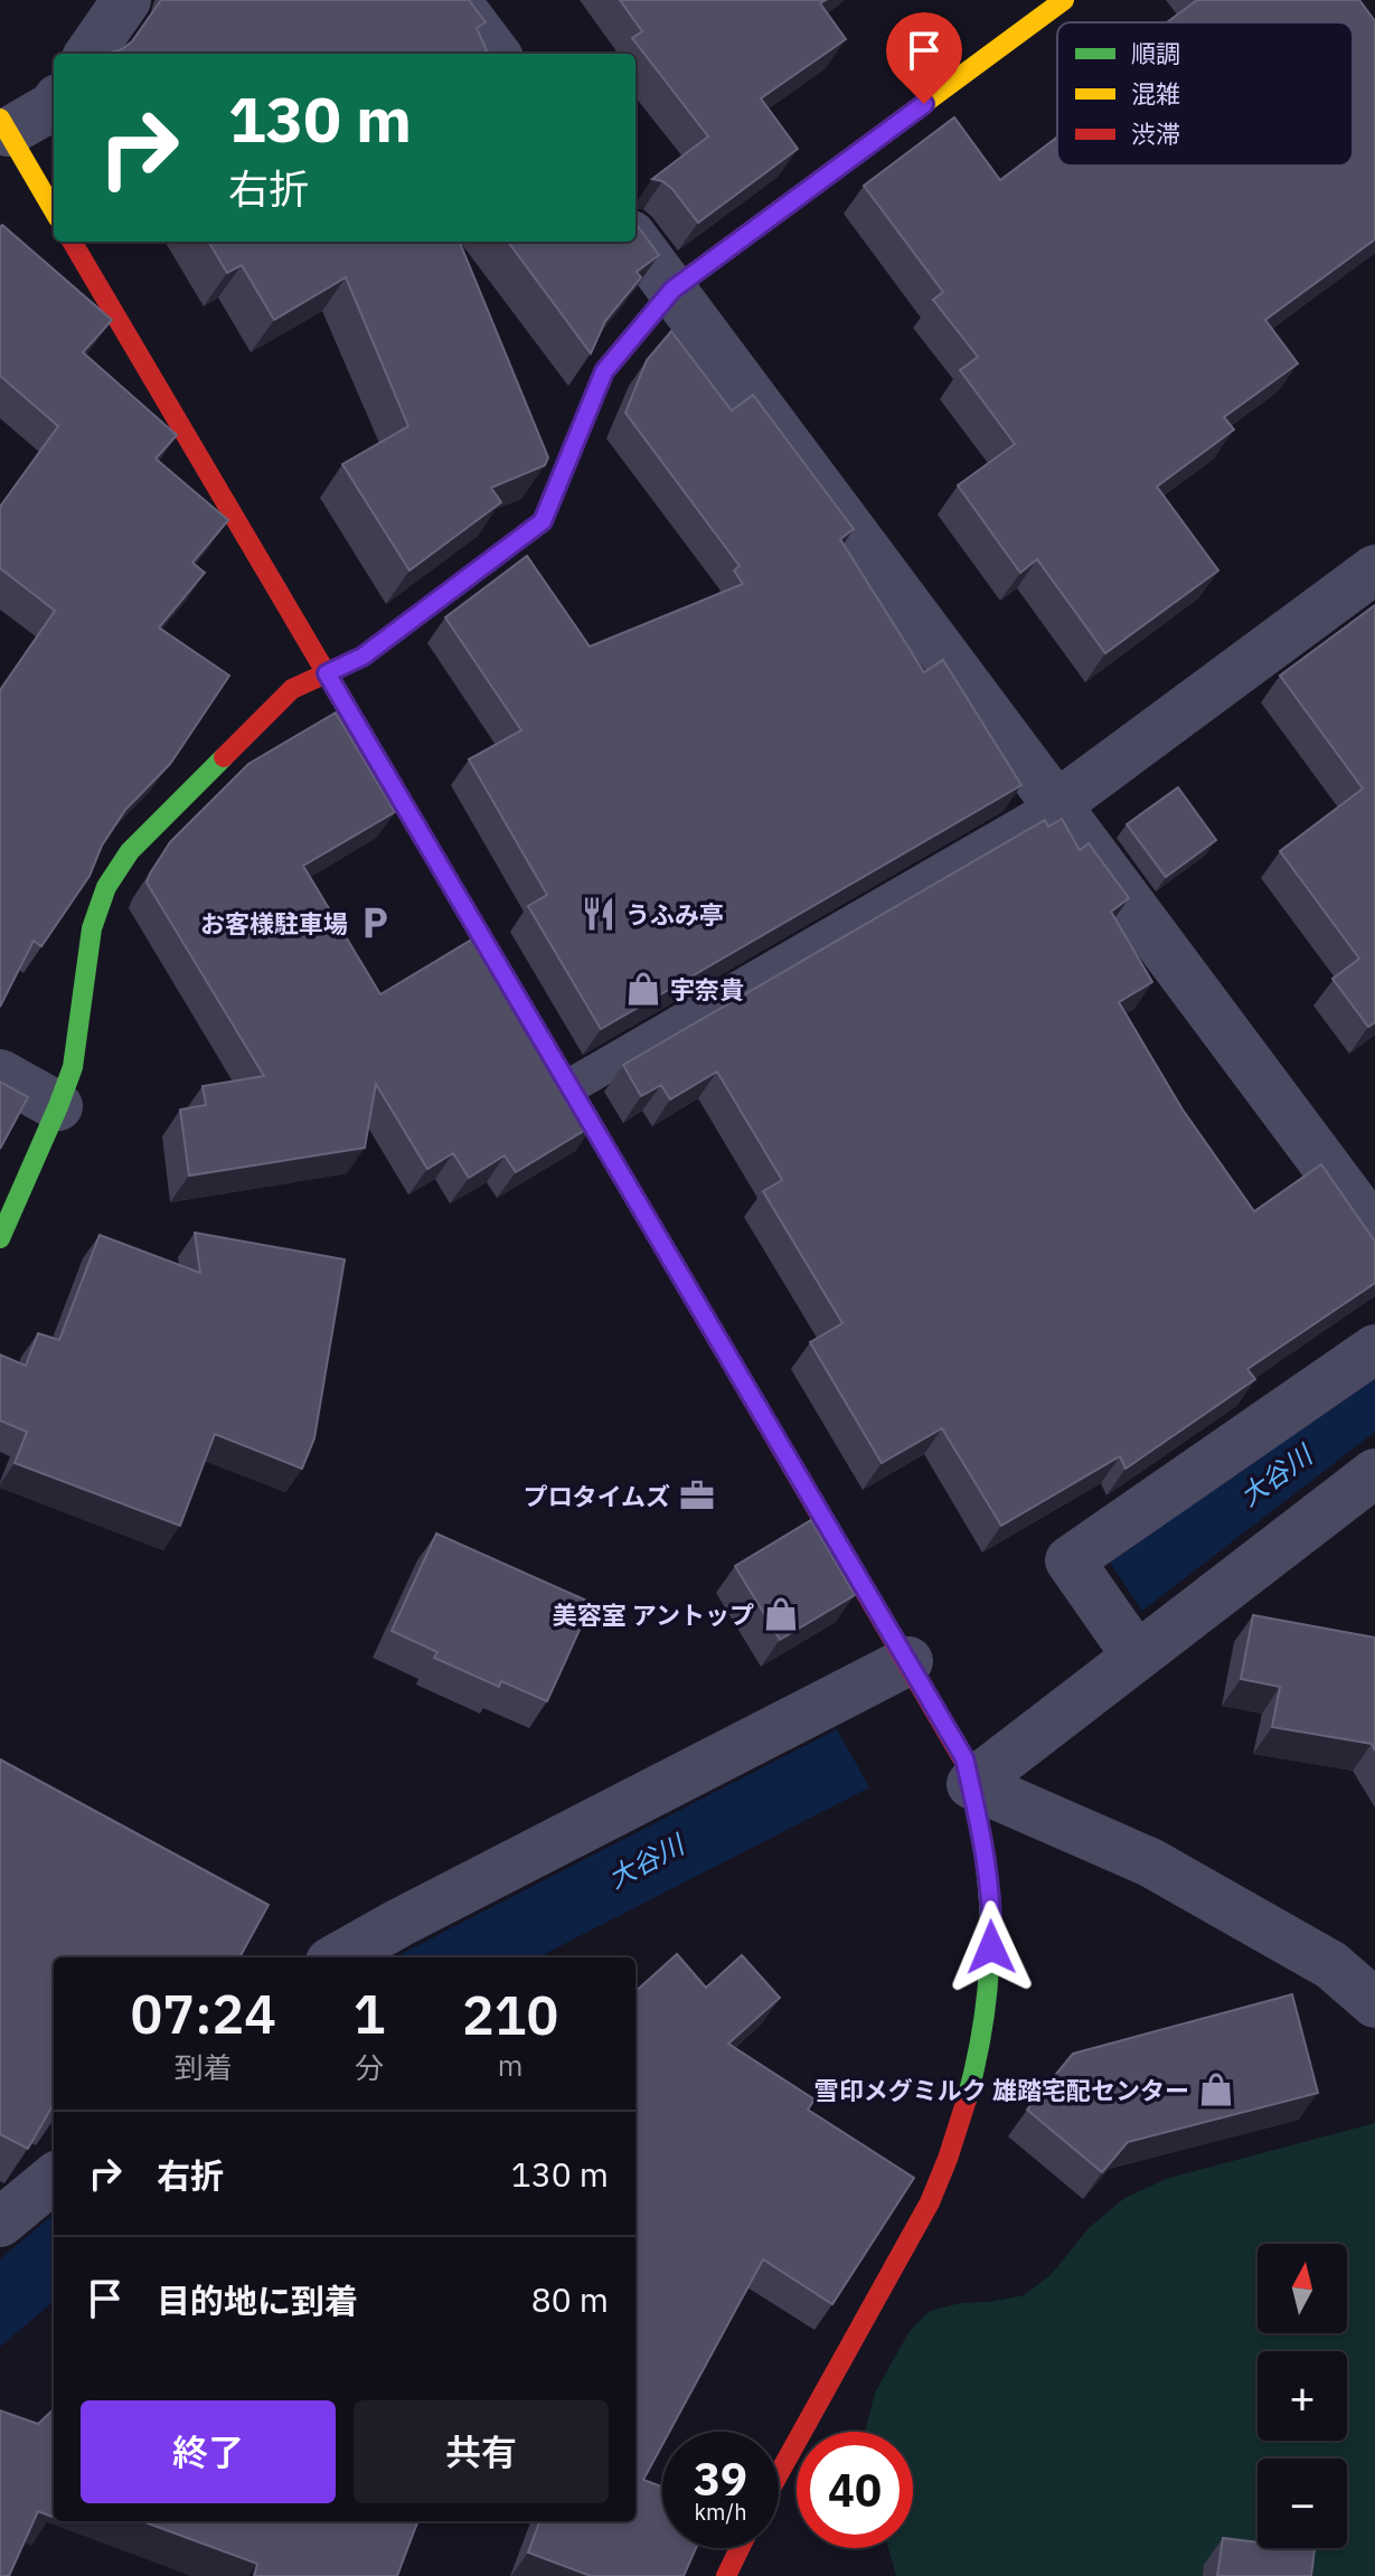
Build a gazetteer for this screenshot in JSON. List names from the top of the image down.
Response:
{
  "water": ["大谷川"],
  "places": {
    "restaurant": ["うふみ亭"],
    "parking": ["お客様駐車場"],
    "shop": ["宇奈貴", "美容室 アントップ", "雪印メグミルク 雄踏宅配センター"],
    "office": ["プロタイムズ"]
  },
  "legend": ["順調", "混雑", "渋滞"],
  "north": "top",
  "page": {
    "turn": ["130 m", "右折"],
    "eta": [
      "07:24",
      "到着",
      "1",
      "分",
      "210",
      "m"
    ],
    "list": [
      {
        "name": "右折",
        "value": "130 m"
      },
      {
        "name": "目的地に到着",
        "value": "80 m"
      }
    ],
    "map_buttons": ["+", "−"],
    "buttons": ["終了", "共有"],
    "speed": "39 km/h",
    "limit": "40"
  }
}
